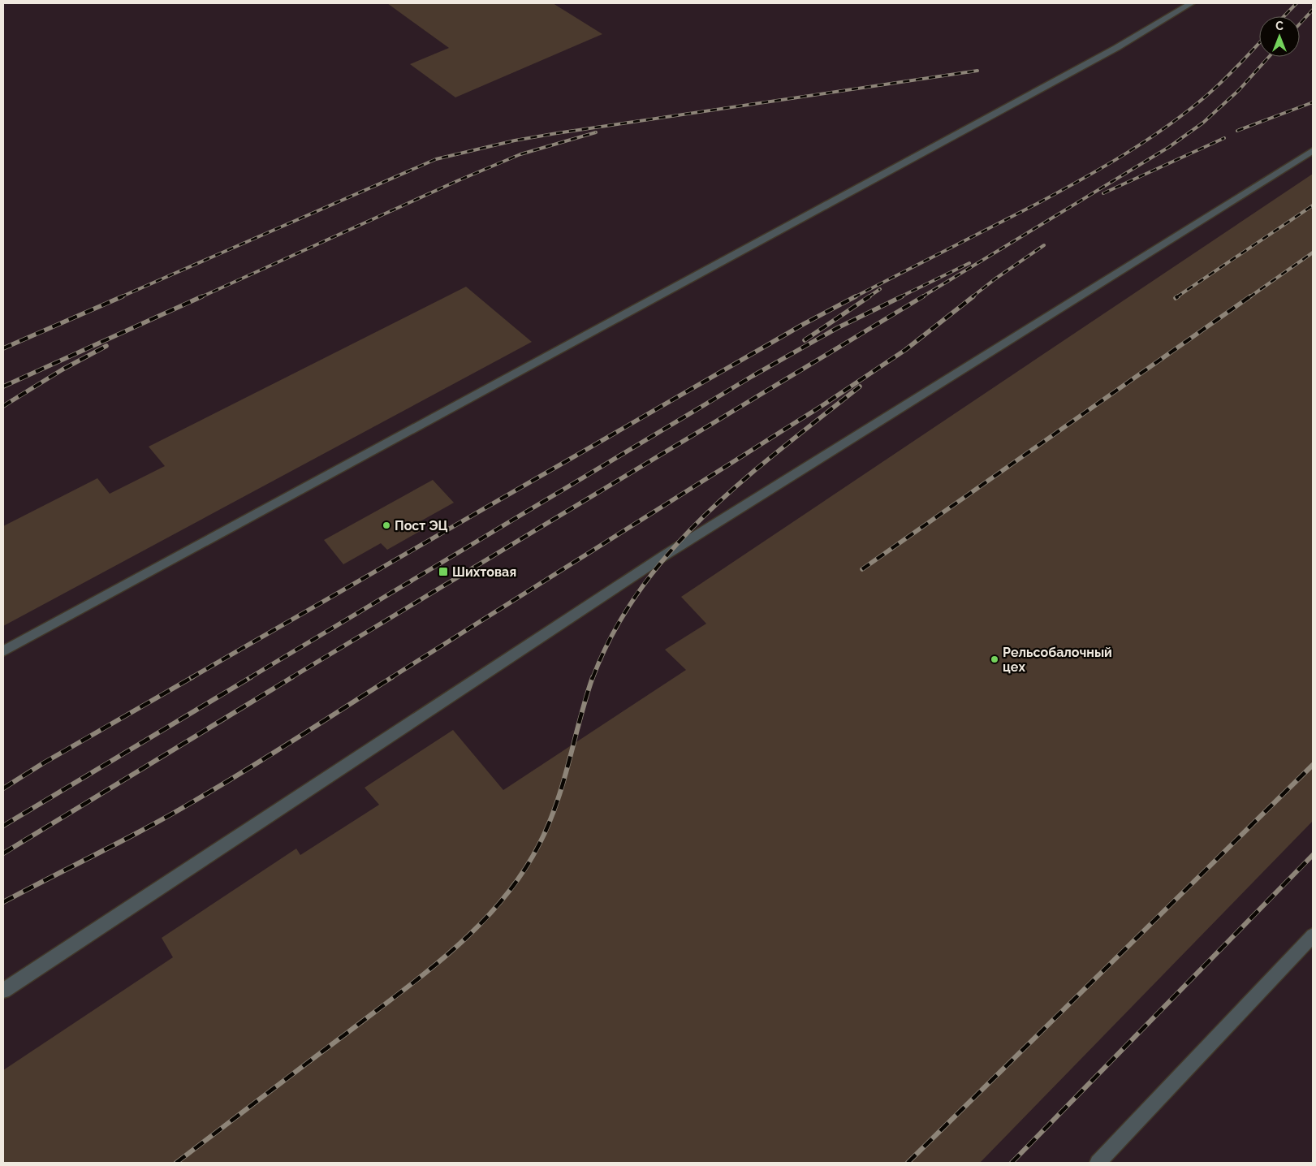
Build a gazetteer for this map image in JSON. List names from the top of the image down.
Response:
{
  "places": {
    "other": ["Пост ЭЦ", "Рельсобалочный цех"],
    "transit": ["Шихтовая"]
  },
  "north": "top"
}
